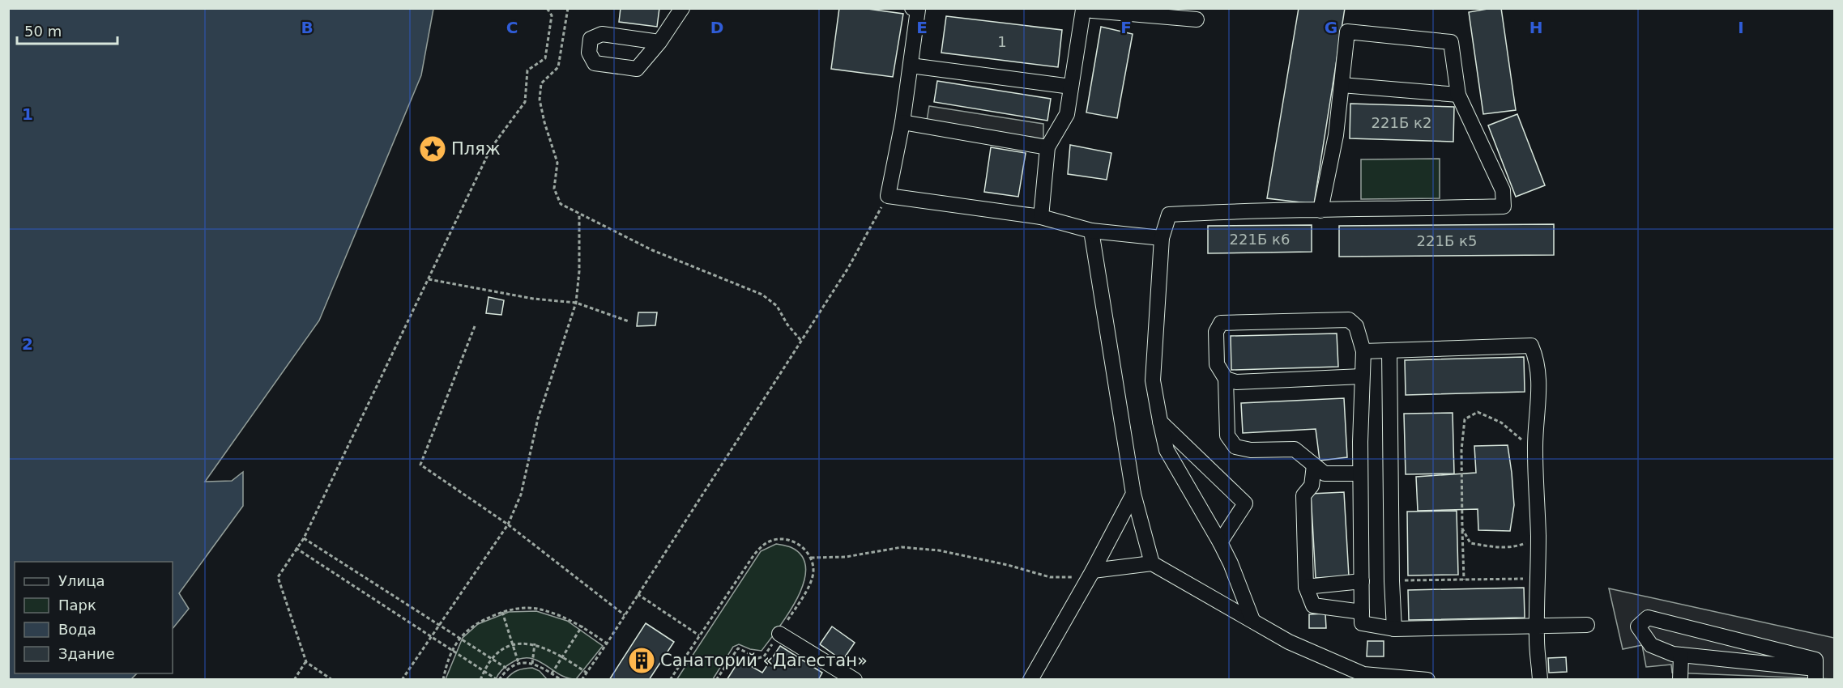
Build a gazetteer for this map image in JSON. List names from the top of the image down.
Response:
{
  "places": {
    "place": ["Пляж"],
    "building": ["Санаторий «Дагестан»"]
  },
  "house_numbers": [
    "1",
    "221Б к2",
    "221Б к6",
    "221Б к5"
  ],
  "legend": [
    "Улица",
    "Парк",
    "Вода",
    "Здание"
  ],
  "scale_bar": "50 m",
  "grid": {
    "columns": [
      "B",
      "C",
      "D",
      "E",
      "F",
      "G",
      "H",
      "I"
    ],
    "rows": ["1", "2"]
  }
}
